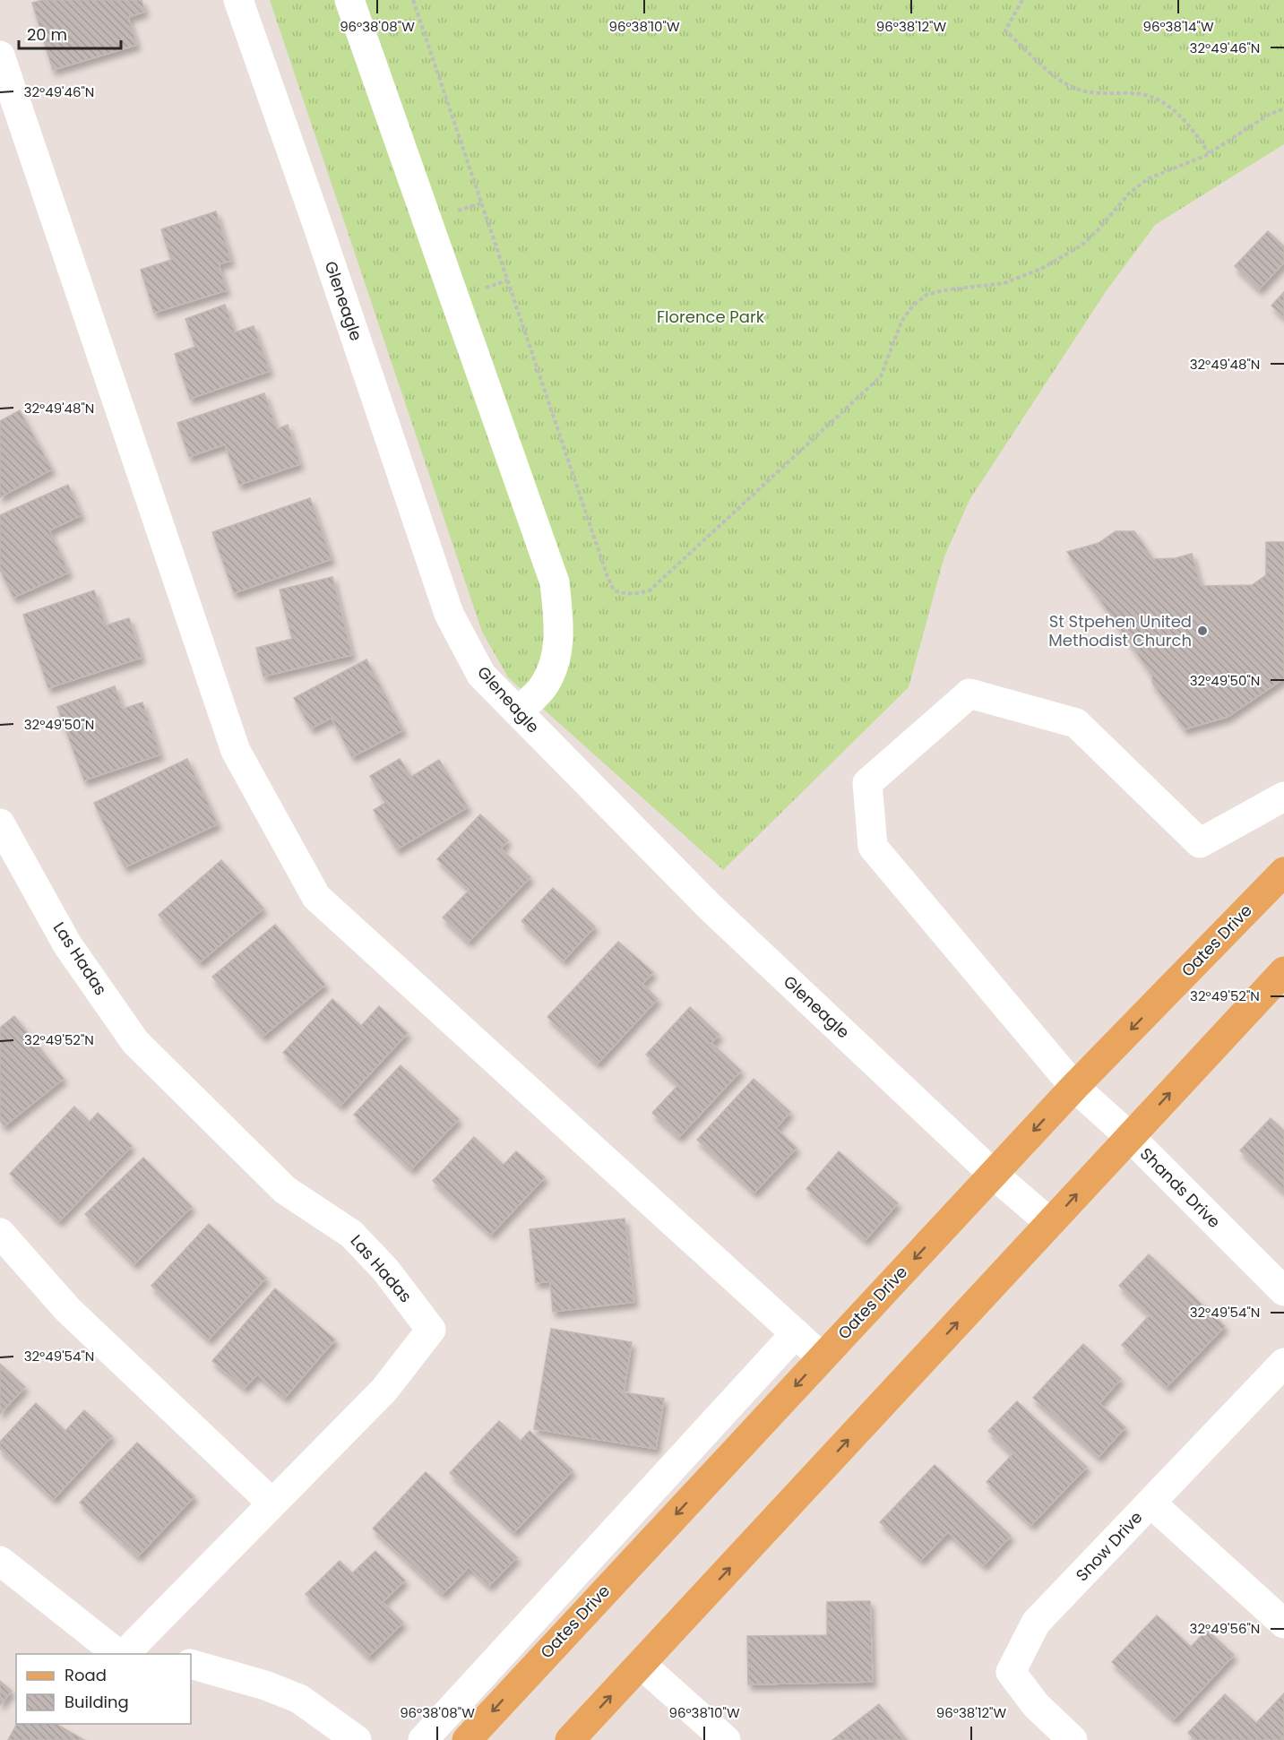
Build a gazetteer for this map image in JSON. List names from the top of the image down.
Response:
{
  "streets": {
    "main road": ["Oates Drive"],
    "street": [
      "Gleneagle",
      "Las Hadas",
      "Shands Drive",
      "Snow Drive"
    ]
  },
  "crossings": [
    ["Gleneagle", "Oates Drive"],
    ["Oates Drive", "Shands Drive"]
  ],
  "parks": ["Florence Park"],
  "places": ["St Stpehen United Methodist Church"],
  "legend": ["Road", "Building"],
  "scale_bar": "20 m",
  "coordinates": [
    "96°38'08\"W",
    "96°38'10\"W",
    "96°38'12\"W",
    "96°38'14\"W",
    "32°49'46\"N",
    "32°49'48\"N",
    "32°49'50\"N",
    "32°49'52\"N",
    "32°49'54\"N",
    "32°49'56\"N"
  ]
}
